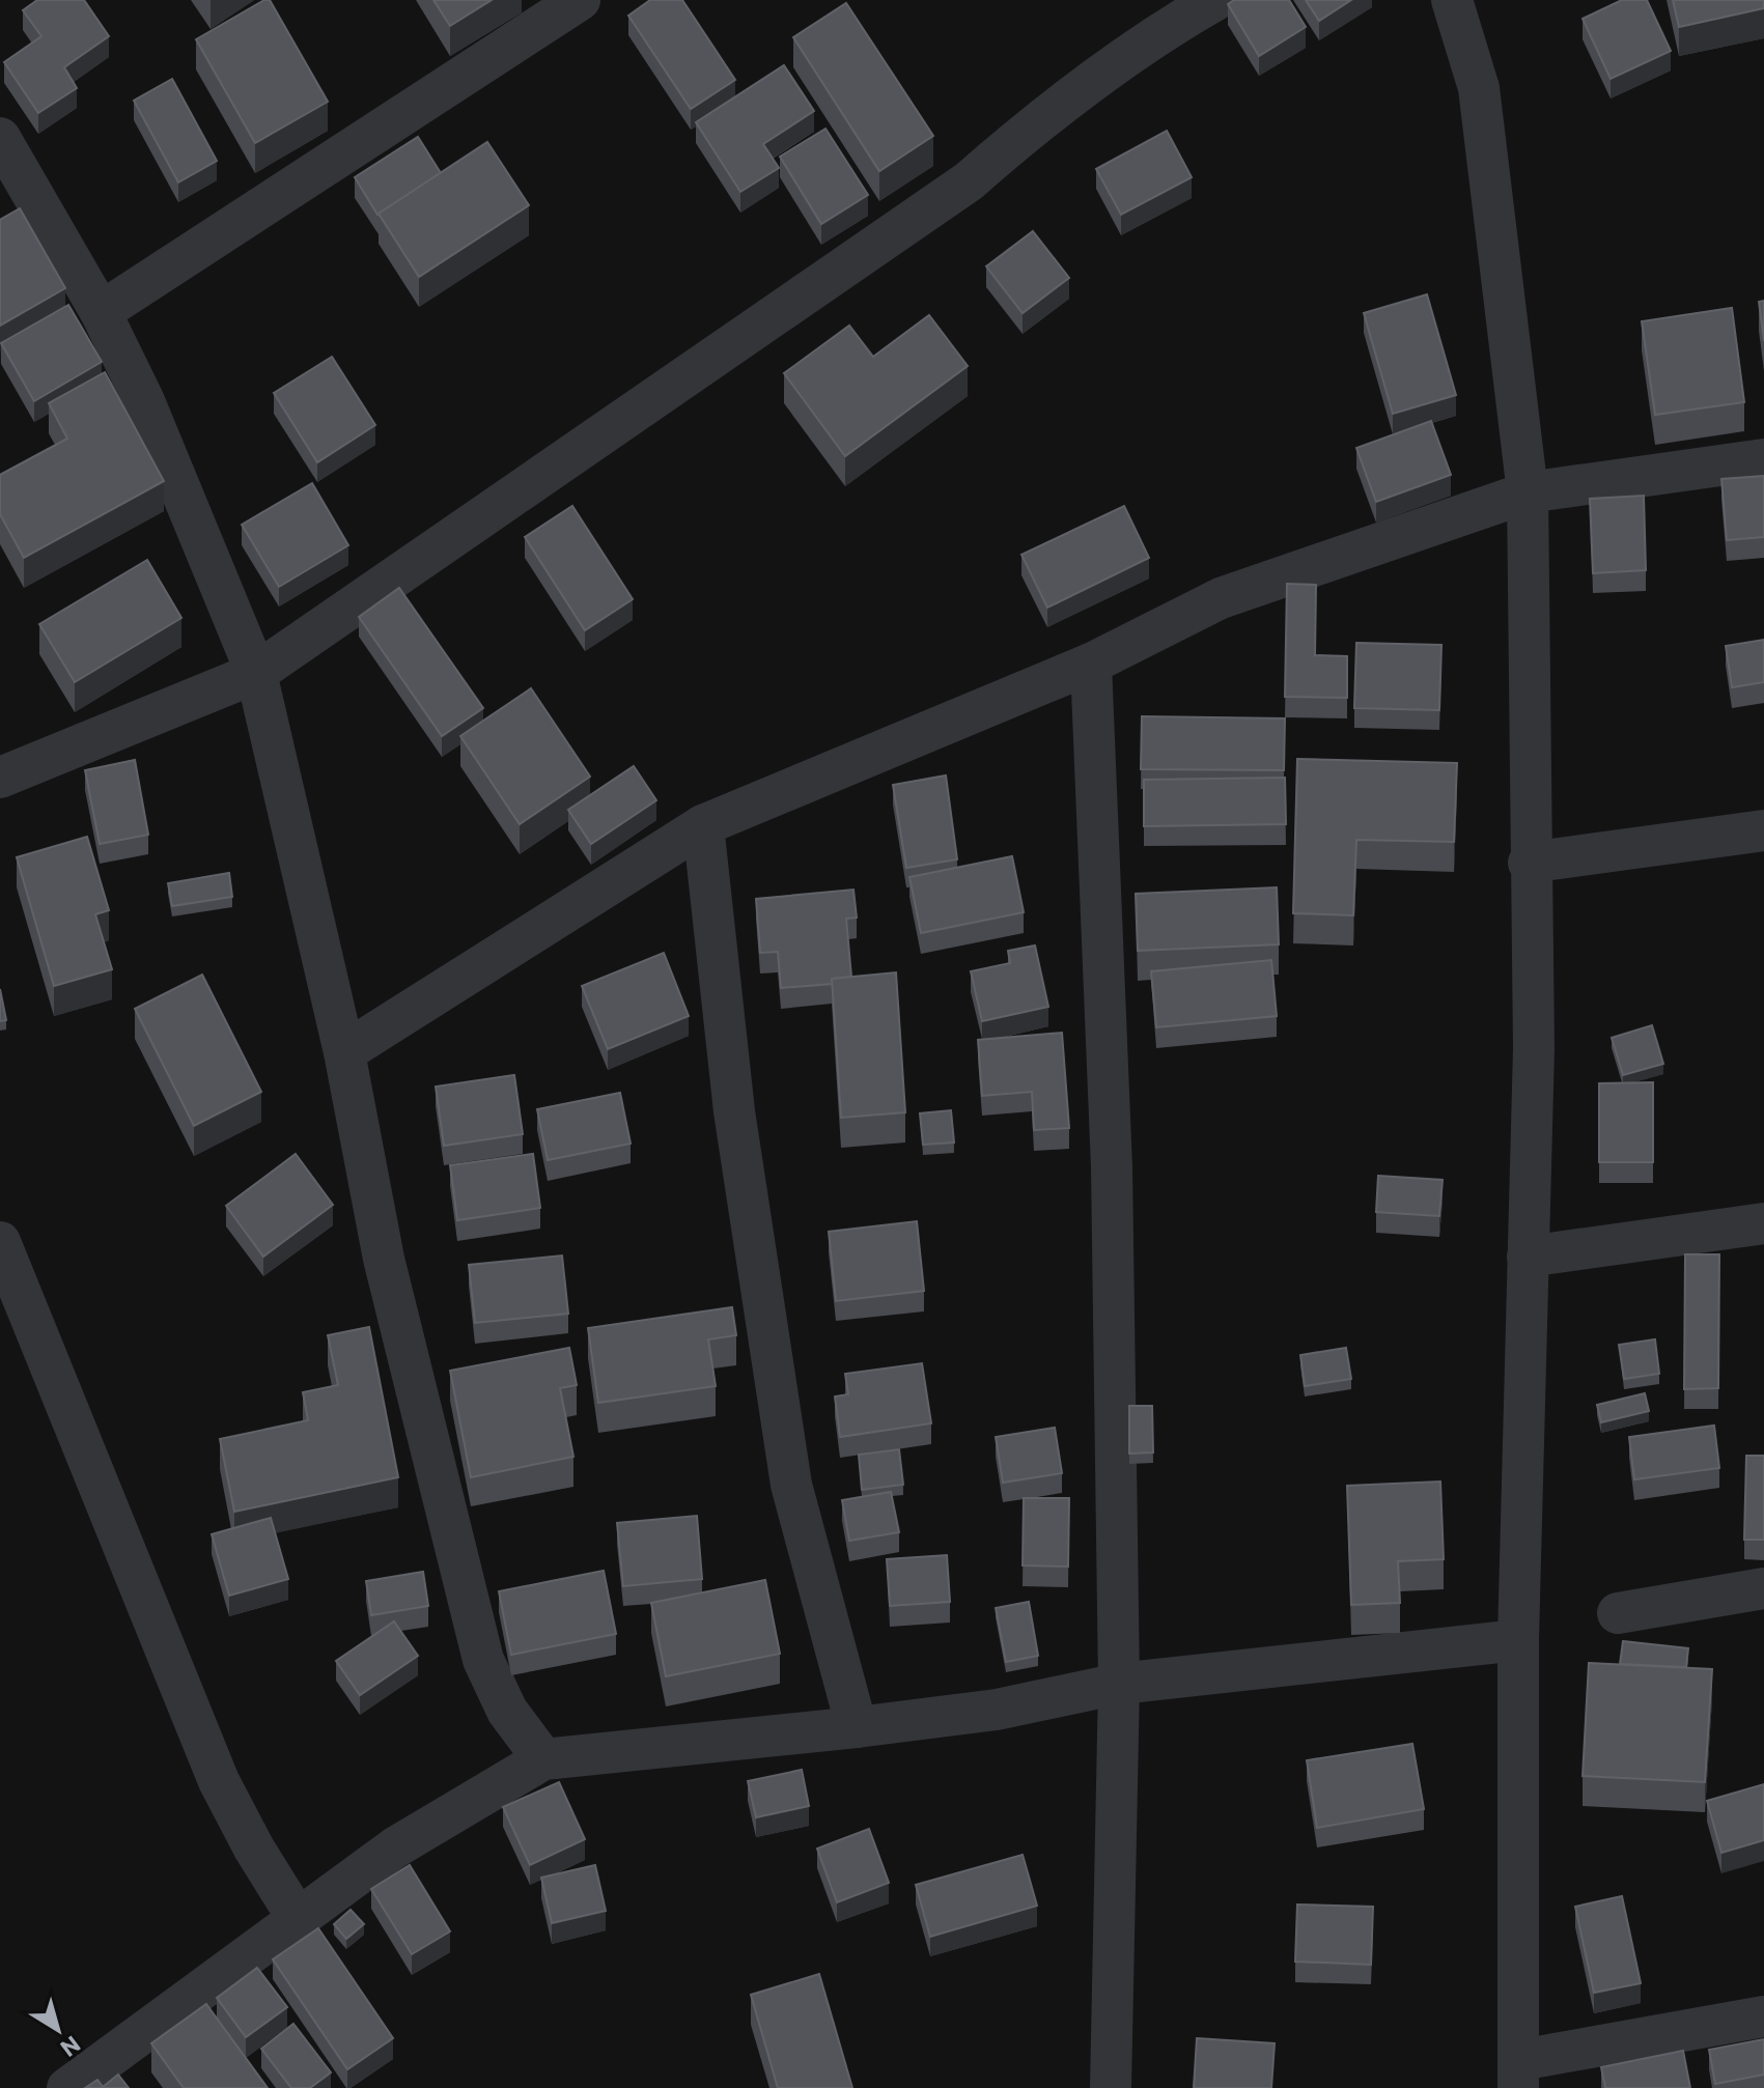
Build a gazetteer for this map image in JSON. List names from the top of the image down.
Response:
{
  "north": "bottom right"
}
